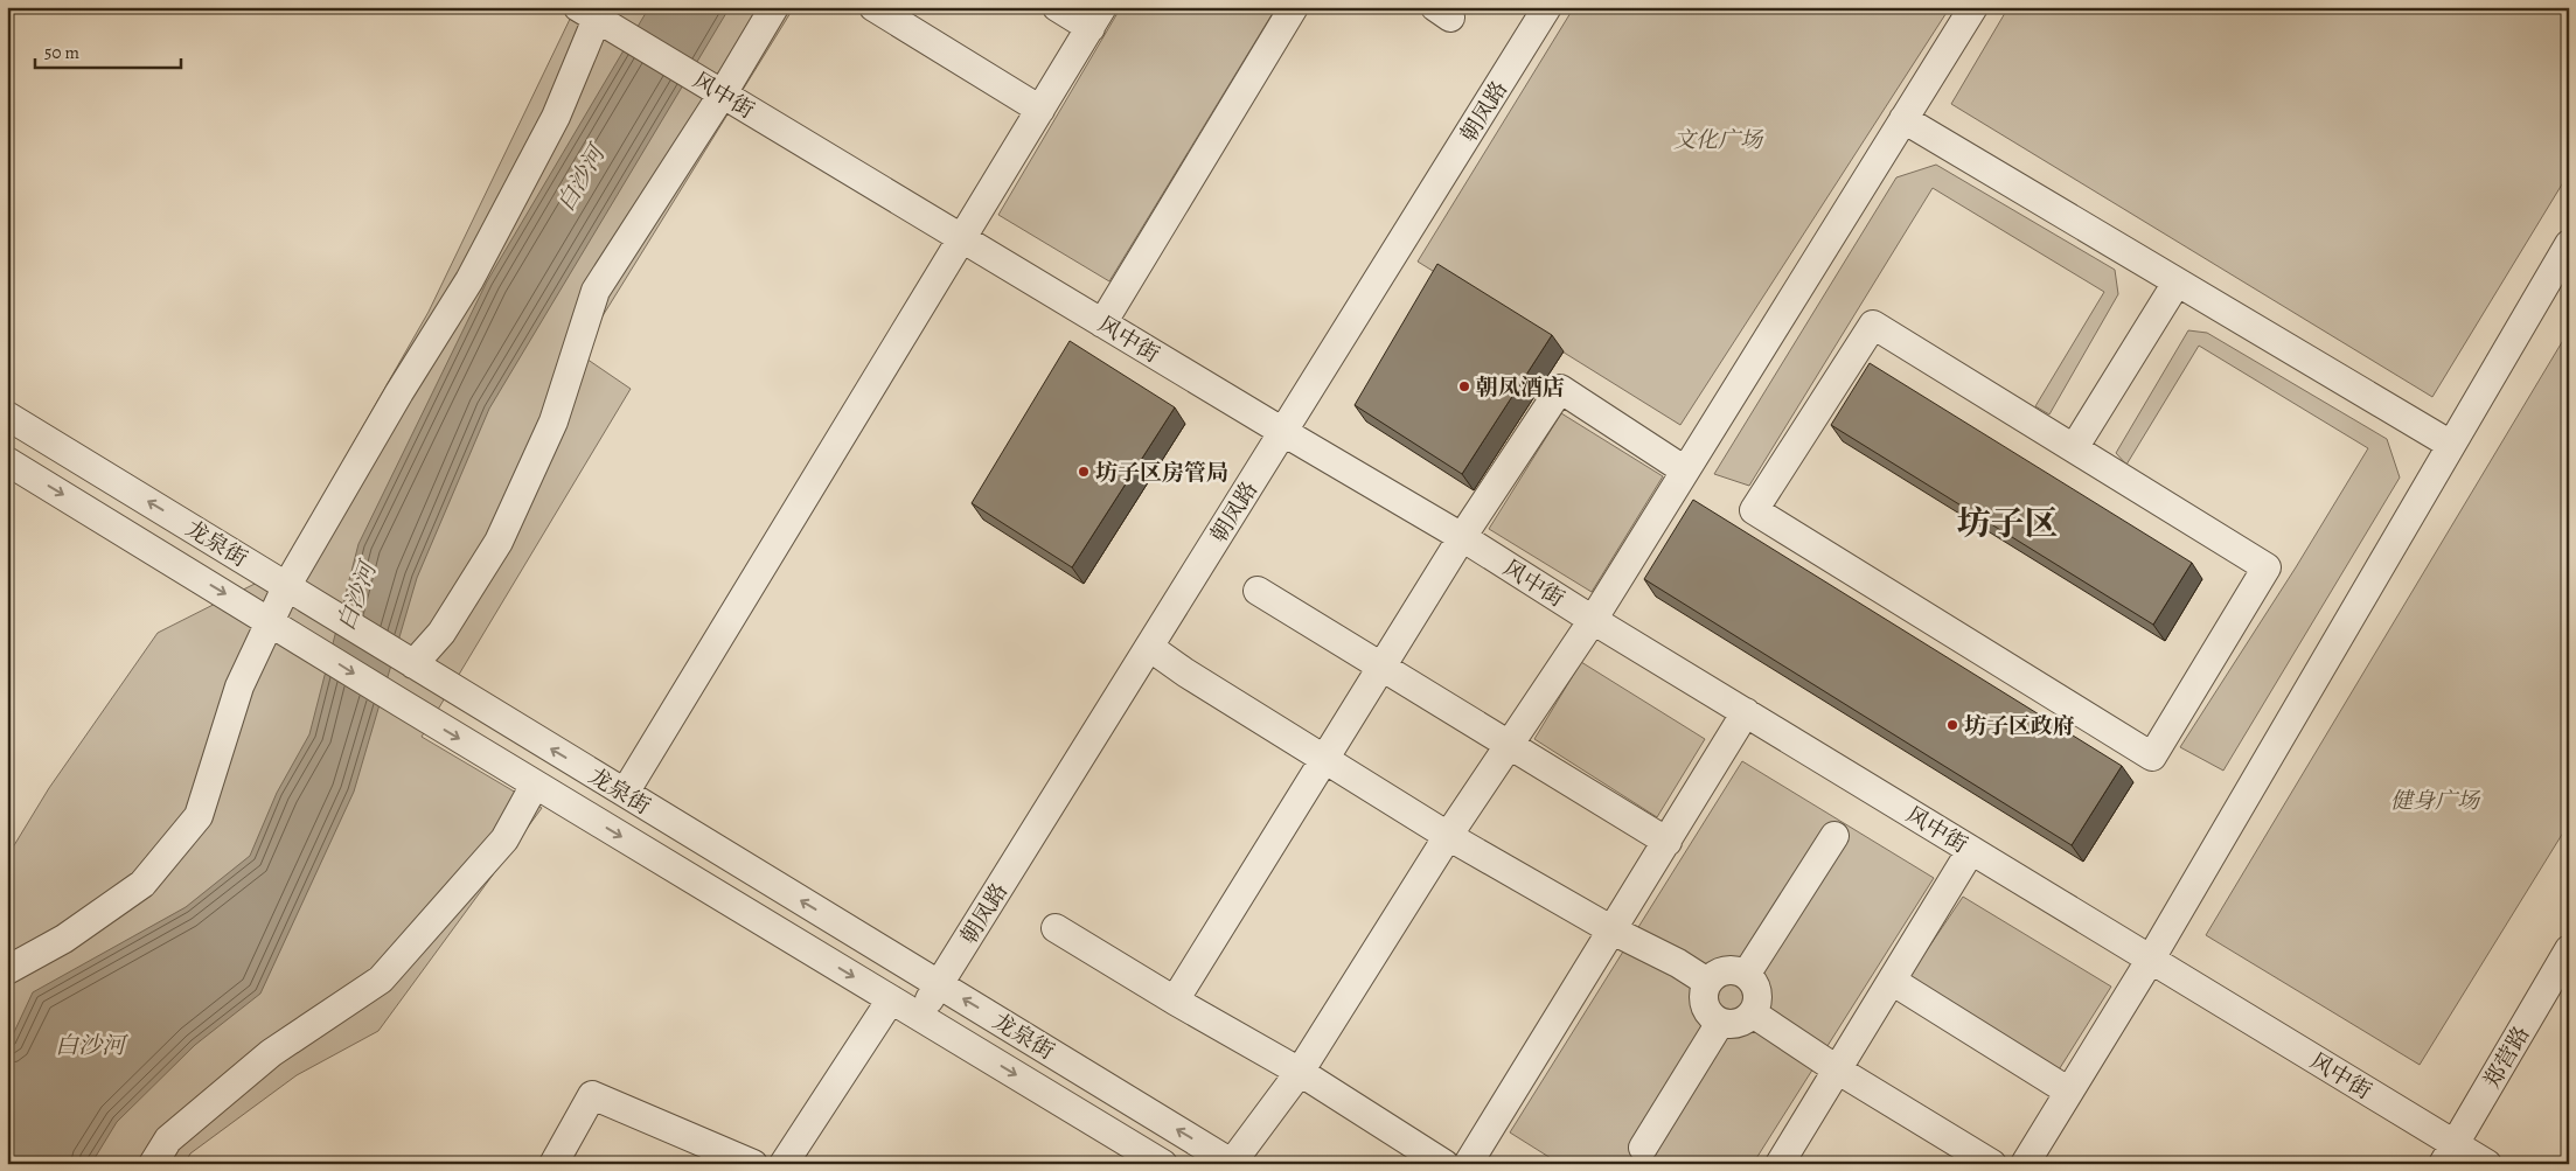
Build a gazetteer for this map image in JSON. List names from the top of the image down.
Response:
{
  "streets": {
    "street": [
      "风中街",
      "朝凤路",
      "龙泉街",
      "郑营路"
    ]
  },
  "crossings": [
    ["风中街", "朝凤路"],
    ["风中街", "郑营路"],
    ["朝凤路", "龙泉街"]
  ],
  "districts": ["坊子区"],
  "water": ["白沙河"],
  "parks": ["文化广场", "健身广场"],
  "places": ["朝凤酒店", "坊子区房管局", "坊子区政府"],
  "scale_bar": "50 m"
}
